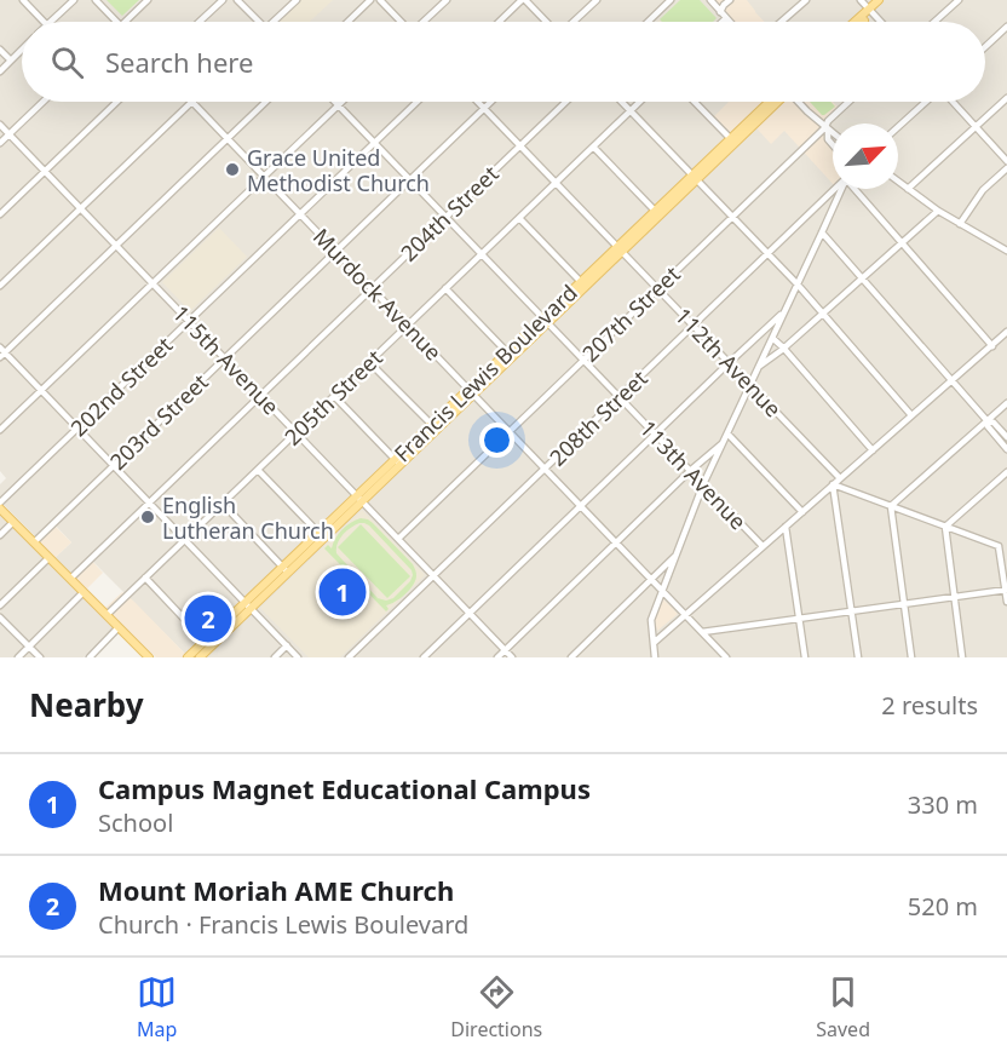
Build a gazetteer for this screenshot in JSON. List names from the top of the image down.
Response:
{
  "streets": {
    "main road": ["Francis Lewis Boulevard"],
    "street": [
      "204th Street",
      "Murdock Avenue",
      "207th Street",
      "115th Avenue",
      "112th Avenue",
      "202nd Street",
      "205th Street",
      "208th Street",
      "203rd Street",
      "113th Avenue"
    ]
  },
  "crossings": [
    ["204th Street", "Murdock Avenue"],
    ["204th Street", "115th Avenue"],
    ["204th Street", "112th Avenue"],
    ["204th Street", "113th Avenue"],
    ["Murdock Avenue", "207th Street"],
    ["Murdock Avenue", "Francis Lewis Boulevard"],
    ["Murdock Avenue", "202nd Street"],
    ["Murdock Avenue", "205th Street"],
    ["Murdock Avenue", "208th Street"],
    ["Murdock Avenue", "203rd Street"],
    ["207th Street", "115th Avenue"],
    ["207th Street", "112th Avenue"],
    ["207th Street", "113th Avenue"],
    ["115th Avenue", "Francis Lewis Boulevard"],
    ["115th Avenue", "202nd Street"],
    ["115th Avenue", "205th Street"],
    ["115th Avenue", "208th Street"],
    ["115th Avenue", "203rd Street"],
    ["112th Avenue", "Francis Lewis Boulevard"],
    ["112th Avenue", "205th Street"],
    ["112th Avenue", "208th Street"],
    ["112th Avenue", "203rd Street"],
    ["Francis Lewis Boulevard", "113th Avenue"],
    ["202nd Street", "113th Avenue"],
    ["205th Street", "113th Avenue"],
    ["208th Street", "113th Avenue"],
    ["203rd Street", "113th Avenue"]
  ],
  "places": ["Grace United Methodist Church", "English Lutheran Church"],
  "north": "top right",
  "page": {
    "search": "Search here",
    "pins": ["1", "2"],
    "heading": ["Nearby", "2 results"],
    "list": [
      {
        "mark": "1",
        "name": "Campus Magnet Educational Campus",
        "note": "School",
        "value": "330 m"
      },
      {
        "mark": "2",
        "name": "Mount Moriah AME Church",
        "note": "Church · Francis Lewis Boulevard",
        "value": "520 m"
      }
    ],
    "nav": ["Map", "Directions", "Saved"]
  }
}
